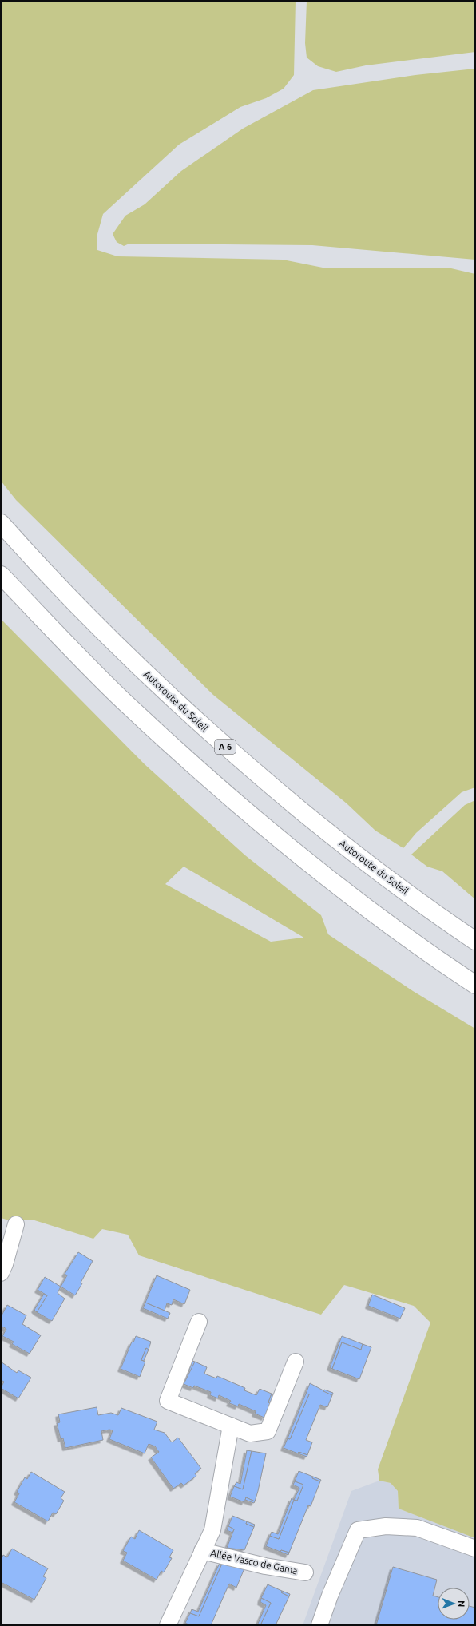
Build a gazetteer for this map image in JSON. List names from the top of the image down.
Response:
{
  "streets": {
    "highway": ["Autoroute du Soleil", "A 6"],
    "street": ["Allée Vasco de Gama"]
  },
  "north": "right"
}
